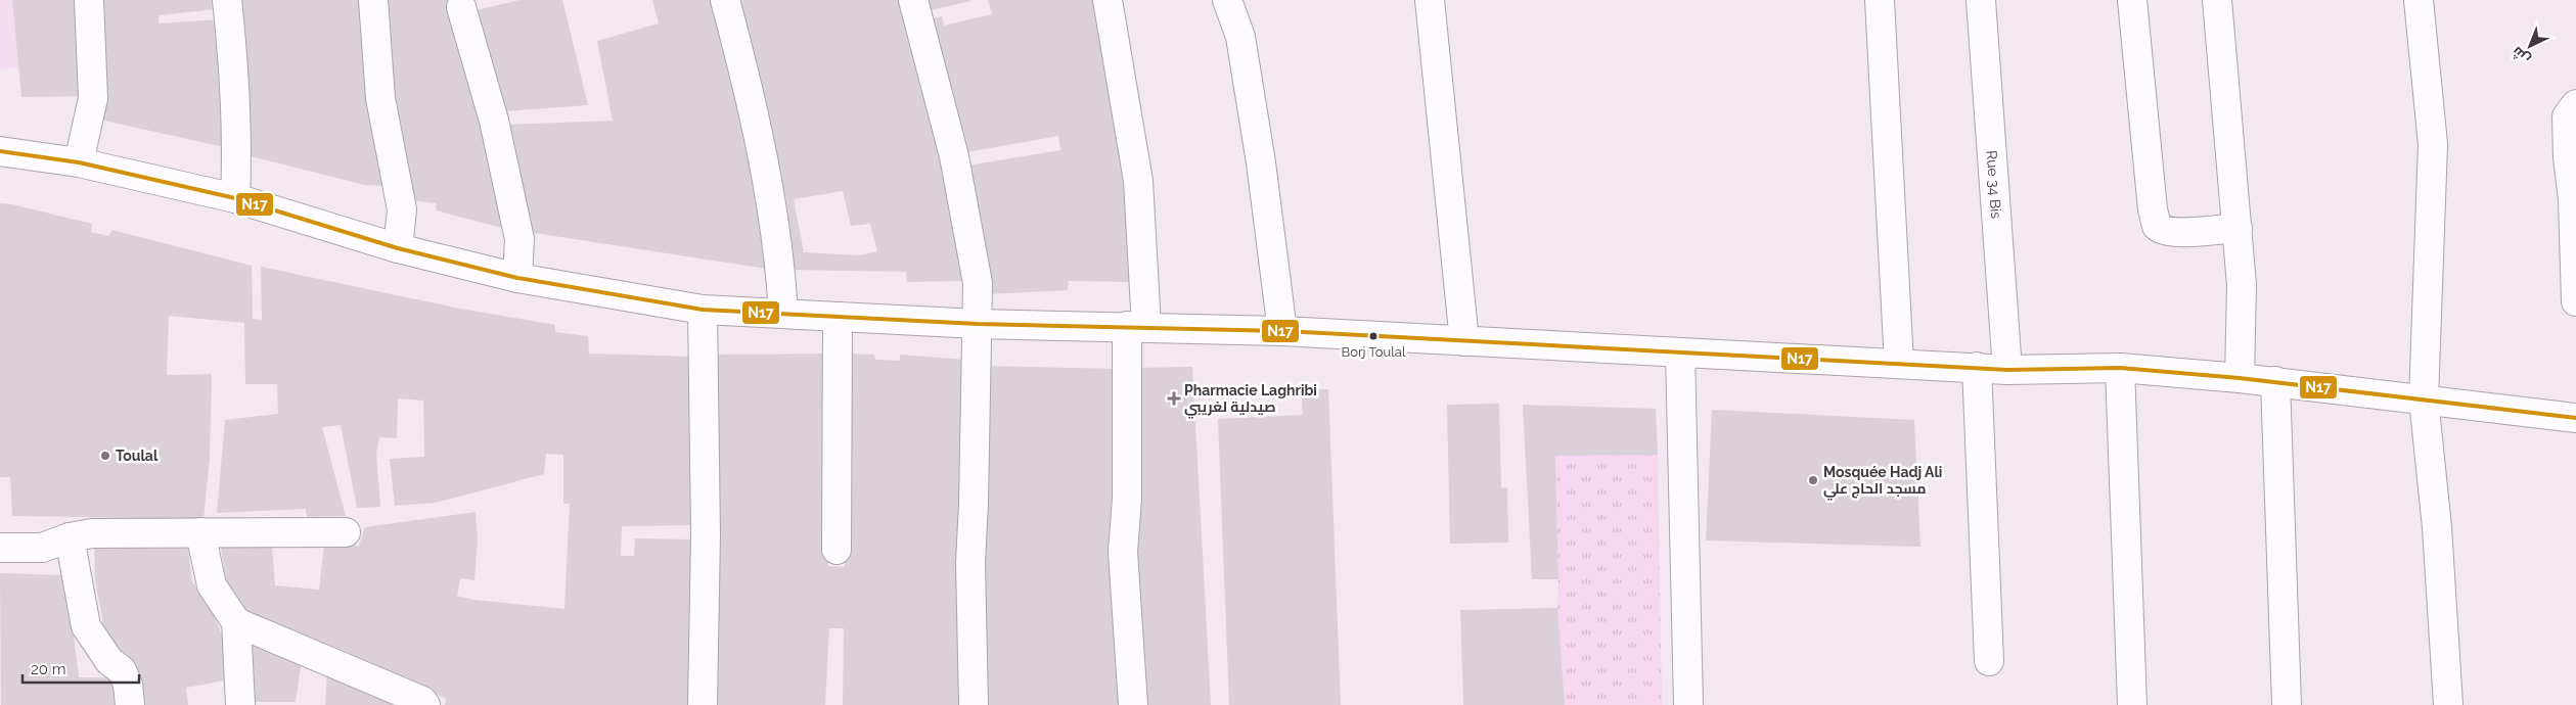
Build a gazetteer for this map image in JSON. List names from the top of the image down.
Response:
{
  "streets": {
    "street": ["Rue 34 Bis"]
  },
  "places": {
    "other": ["Borj Toulal", "Toulal", "Mosquée Hadj Ali مسجد الحاج علي"],
    "health": ["Pharmacie Laghribi صيدلية لغريبي"]
  },
  "lines": ["transit line N17"],
  "scale_bar": "20 m",
  "north": "bottom left"
}
